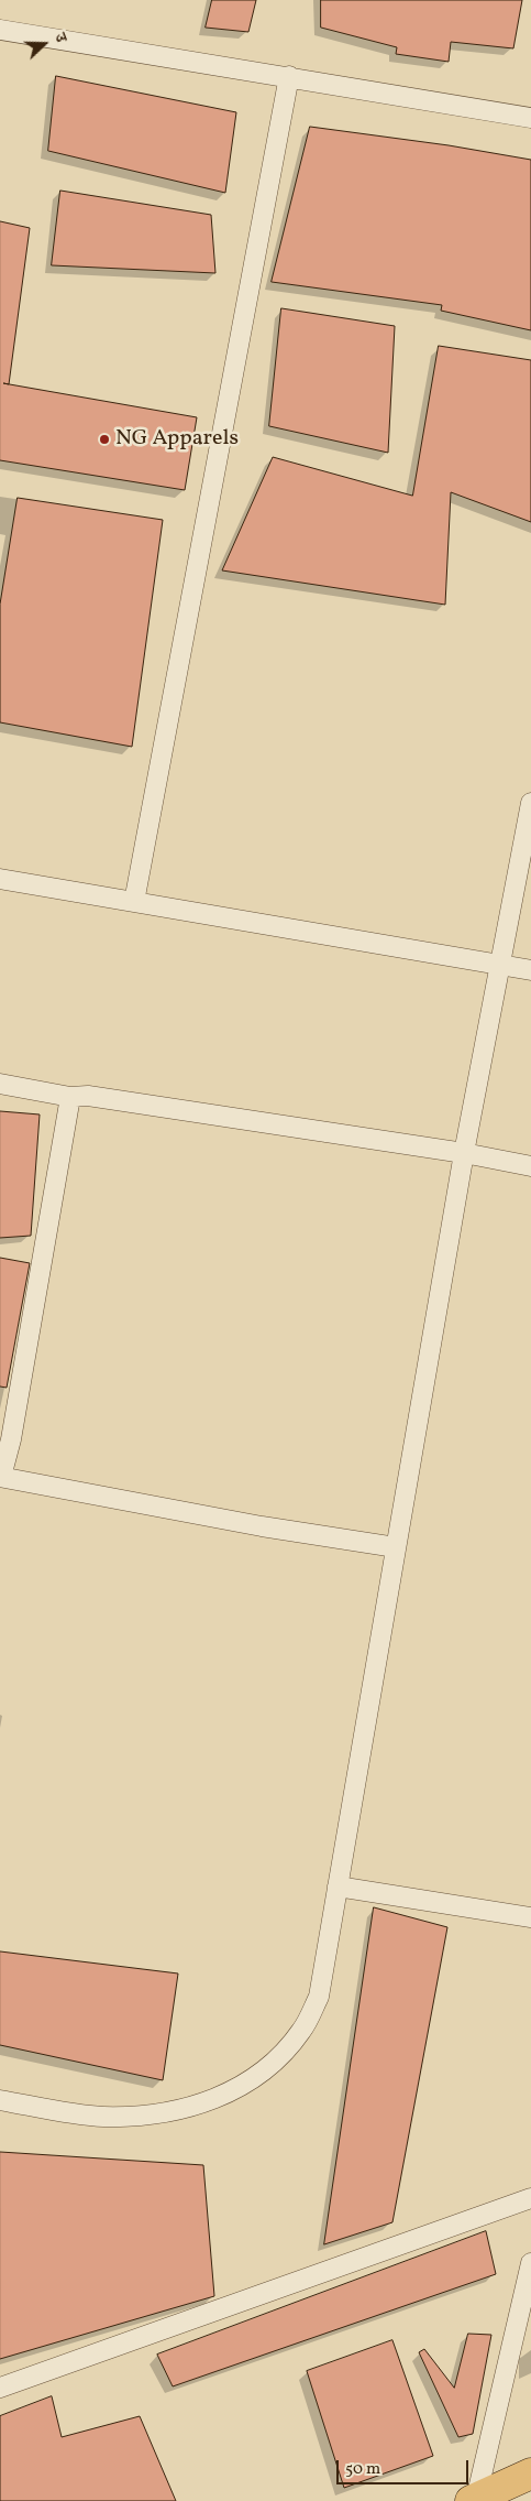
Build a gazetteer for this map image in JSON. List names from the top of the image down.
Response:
{
  "places": ["NG Apparels"],
  "scale_bar": "50 m",
  "north": "right"
}
